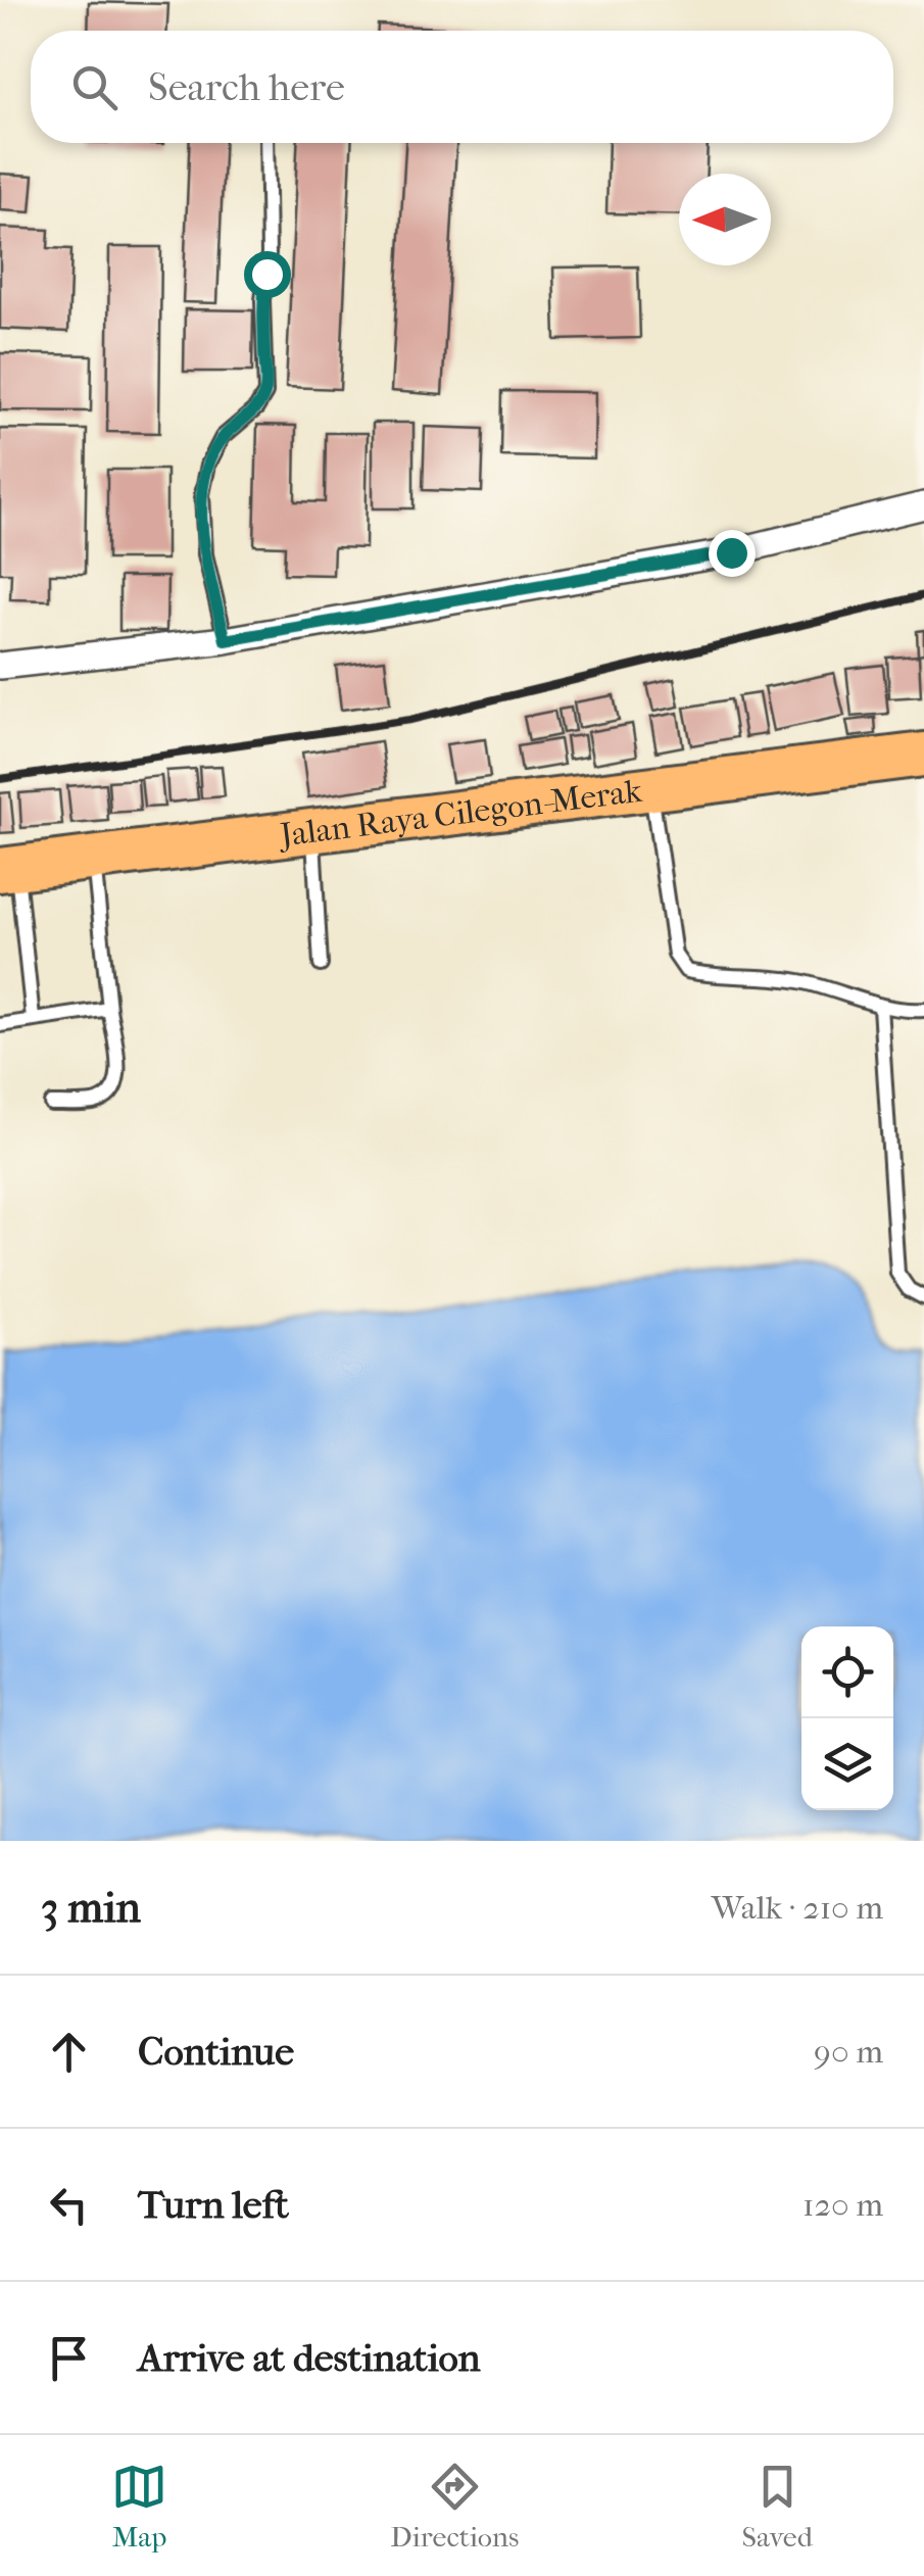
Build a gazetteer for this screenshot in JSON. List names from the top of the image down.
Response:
{
  "streets": {
    "highway": ["Jalan Raya Cilegon-Merak"]
  },
  "north": "left",
  "page": {
    "search": "Search here",
    "heading": ["3 min", "Walk · 210 m"],
    "list": [
      ["Continue", "90 m"],
      ["Turn left", "120 m"],
      "Arrive at destination"
    ],
    "nav": ["Map", "Directions", "Saved"]
  }
}
